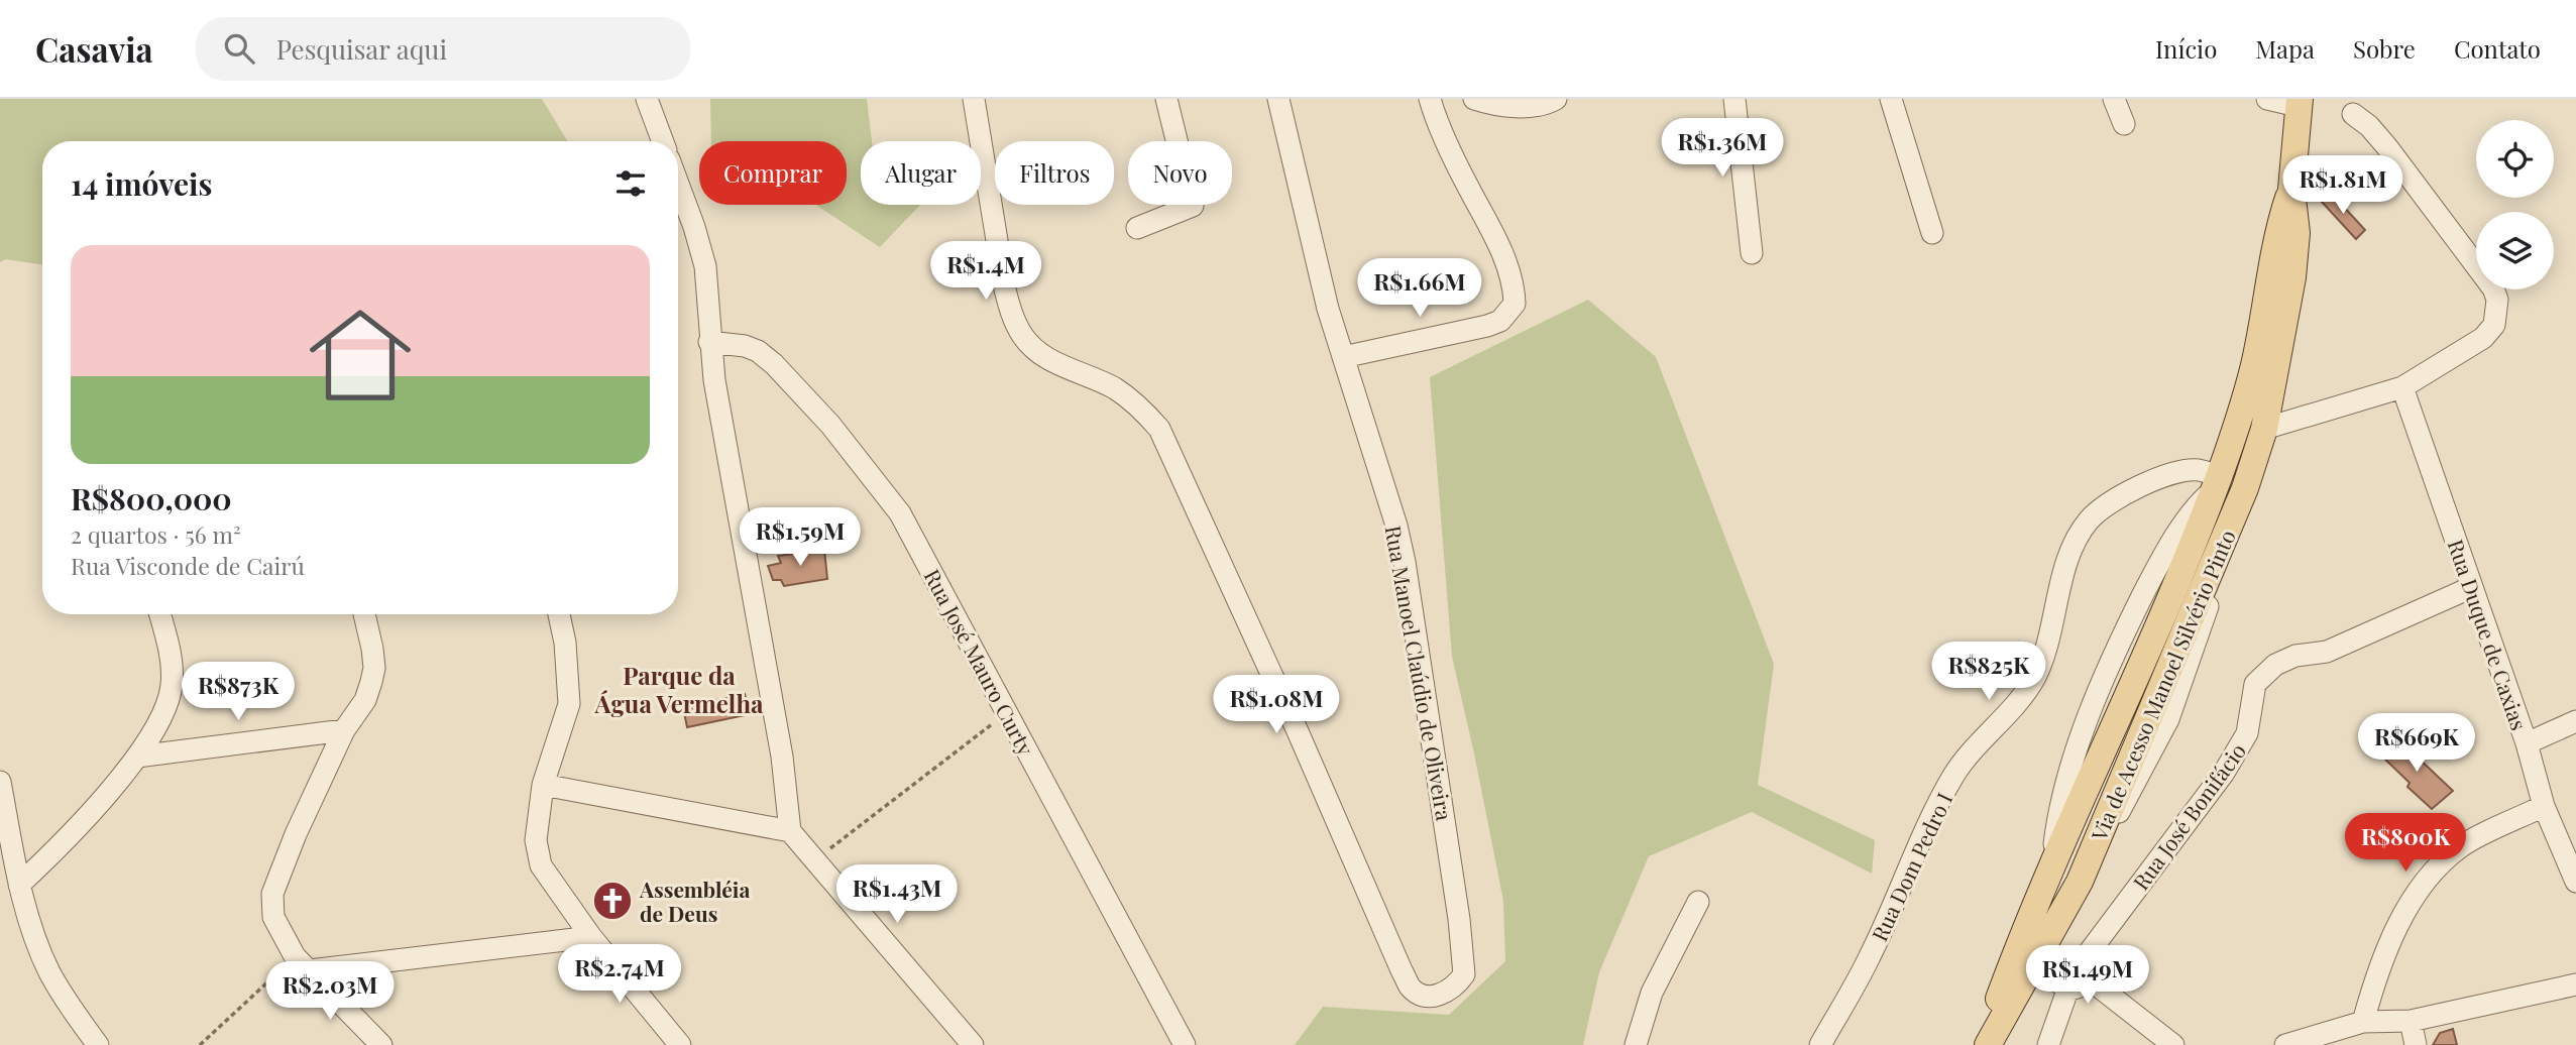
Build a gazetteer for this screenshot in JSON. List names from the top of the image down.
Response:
{
  "streets": {
    "main road": ["Via de Acesso Manoel Silvério Pinto"],
    "street": [
      "Rua Duque de Caxias",
      "Rua José Mauro Curty",
      "Rua Manoel Claúdio de Oliveira",
      "Rua José Bonifácio",
      "Rua Dom Pedro I"
    ]
  },
  "crossings": [
    ["Rua Duque de Caxias", "Rua José Bonifácio"],
    ["Via de Acesso Manoel Silvério Pinto", "Rua José Bonifácio"],
    ["Via de Acesso Manoel Silvério Pinto", "Rua Dom Pedro I"]
  ],
  "districts": ["Parque da Água Vermelha"],
  "places": {
    "church": ["Assembléia de Deus"]
  },
  "page": {
    "header": "Casavia",
    "search": "Pesquisar aqui",
    "nav": [
      "Início",
      "Mapa",
      "Sobre",
      "Contato"
    ],
    "price": [
      "R$1.36M",
      "R$1.81M",
      "R$1.4M",
      "R$1.66M",
      "R$1.59M",
      "R$825K",
      "R$873K",
      "R$1.08M",
      "R$669K",
      "R$800K",
      "R$1.43M",
      "R$2.74M",
      "R$1.49M",
      "R$2.03M"
    ],
    "chip": [
      "Comprar",
      "Alugar",
      "Filtros",
      "Novo"
    ],
    "heading": "14 imóveis",
    "list": [
      {
        "name": "R$800,000",
        "note": "2 quartos · 56 m² · Rua Visconde de Cairú"
      }
    ]
  }
}
